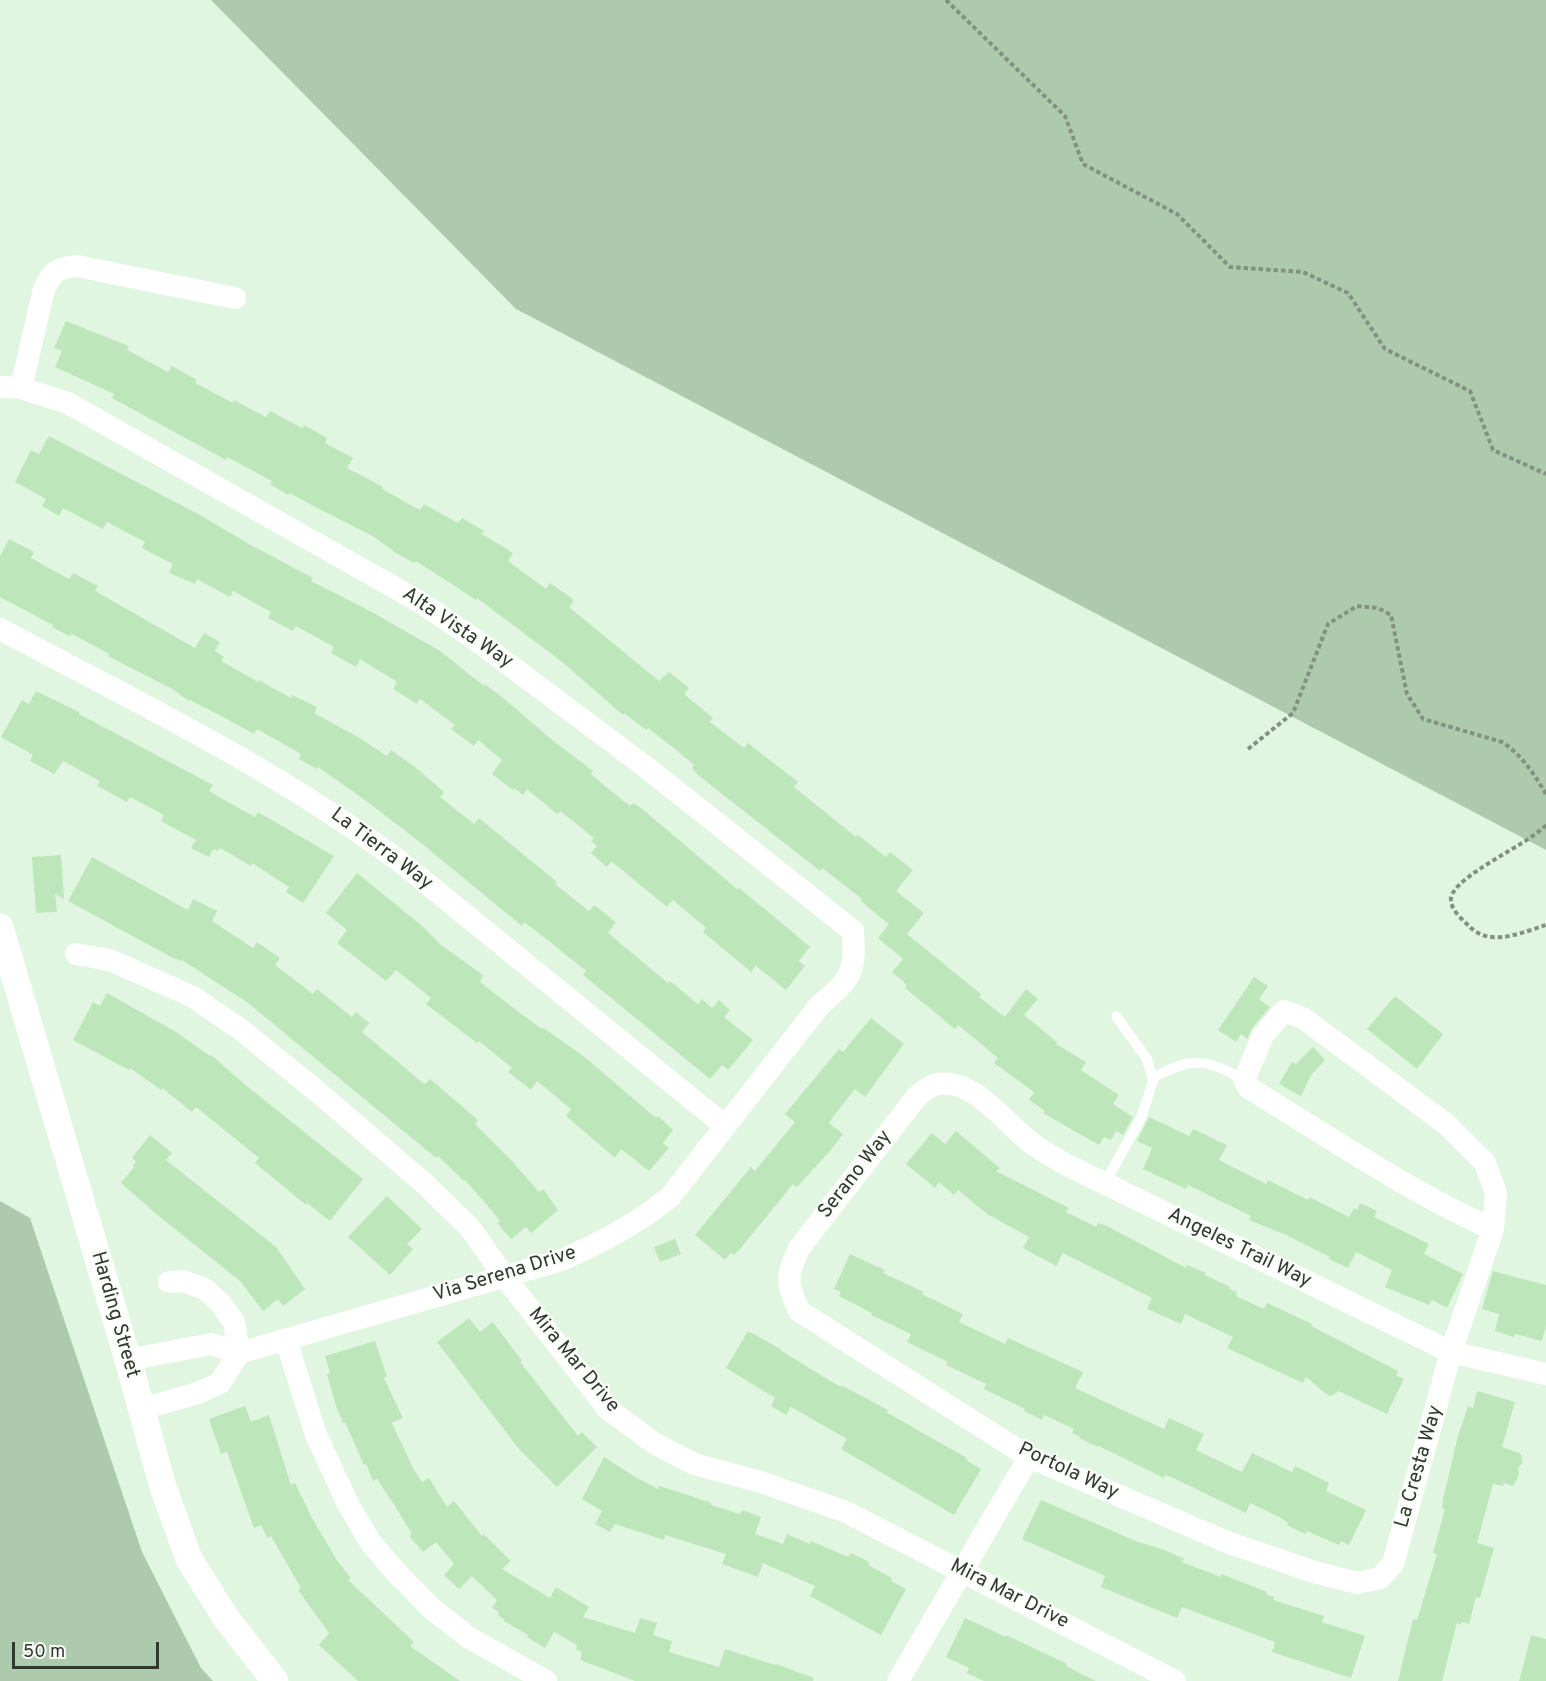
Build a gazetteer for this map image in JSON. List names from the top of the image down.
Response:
{
  "streets": {
    "street": [
      "Alta Vista Way",
      "La Tierra Way",
      "Serano Way",
      "Angeles Trail Way",
      "Via Serena Drive",
      "Harding Street",
      "Mira Mar Drive",
      "La Cresta Way",
      "Portola Way"
    ]
  },
  "crossings": [
    ["Alta Vista Way", "Via Serena Drive"],
    ["La Tierra Way", "Via Serena Drive"],
    ["Serano Way", "Angeles Trail Way"],
    ["Serano Way", "Portola Way"],
    ["Angeles Trail Way", "La Cresta Way"],
    ["Via Serena Drive", "Mira Mar Drive"],
    ["La Cresta Way", "Portola Way"]
  ],
  "scale_bar": "50 m"
}
